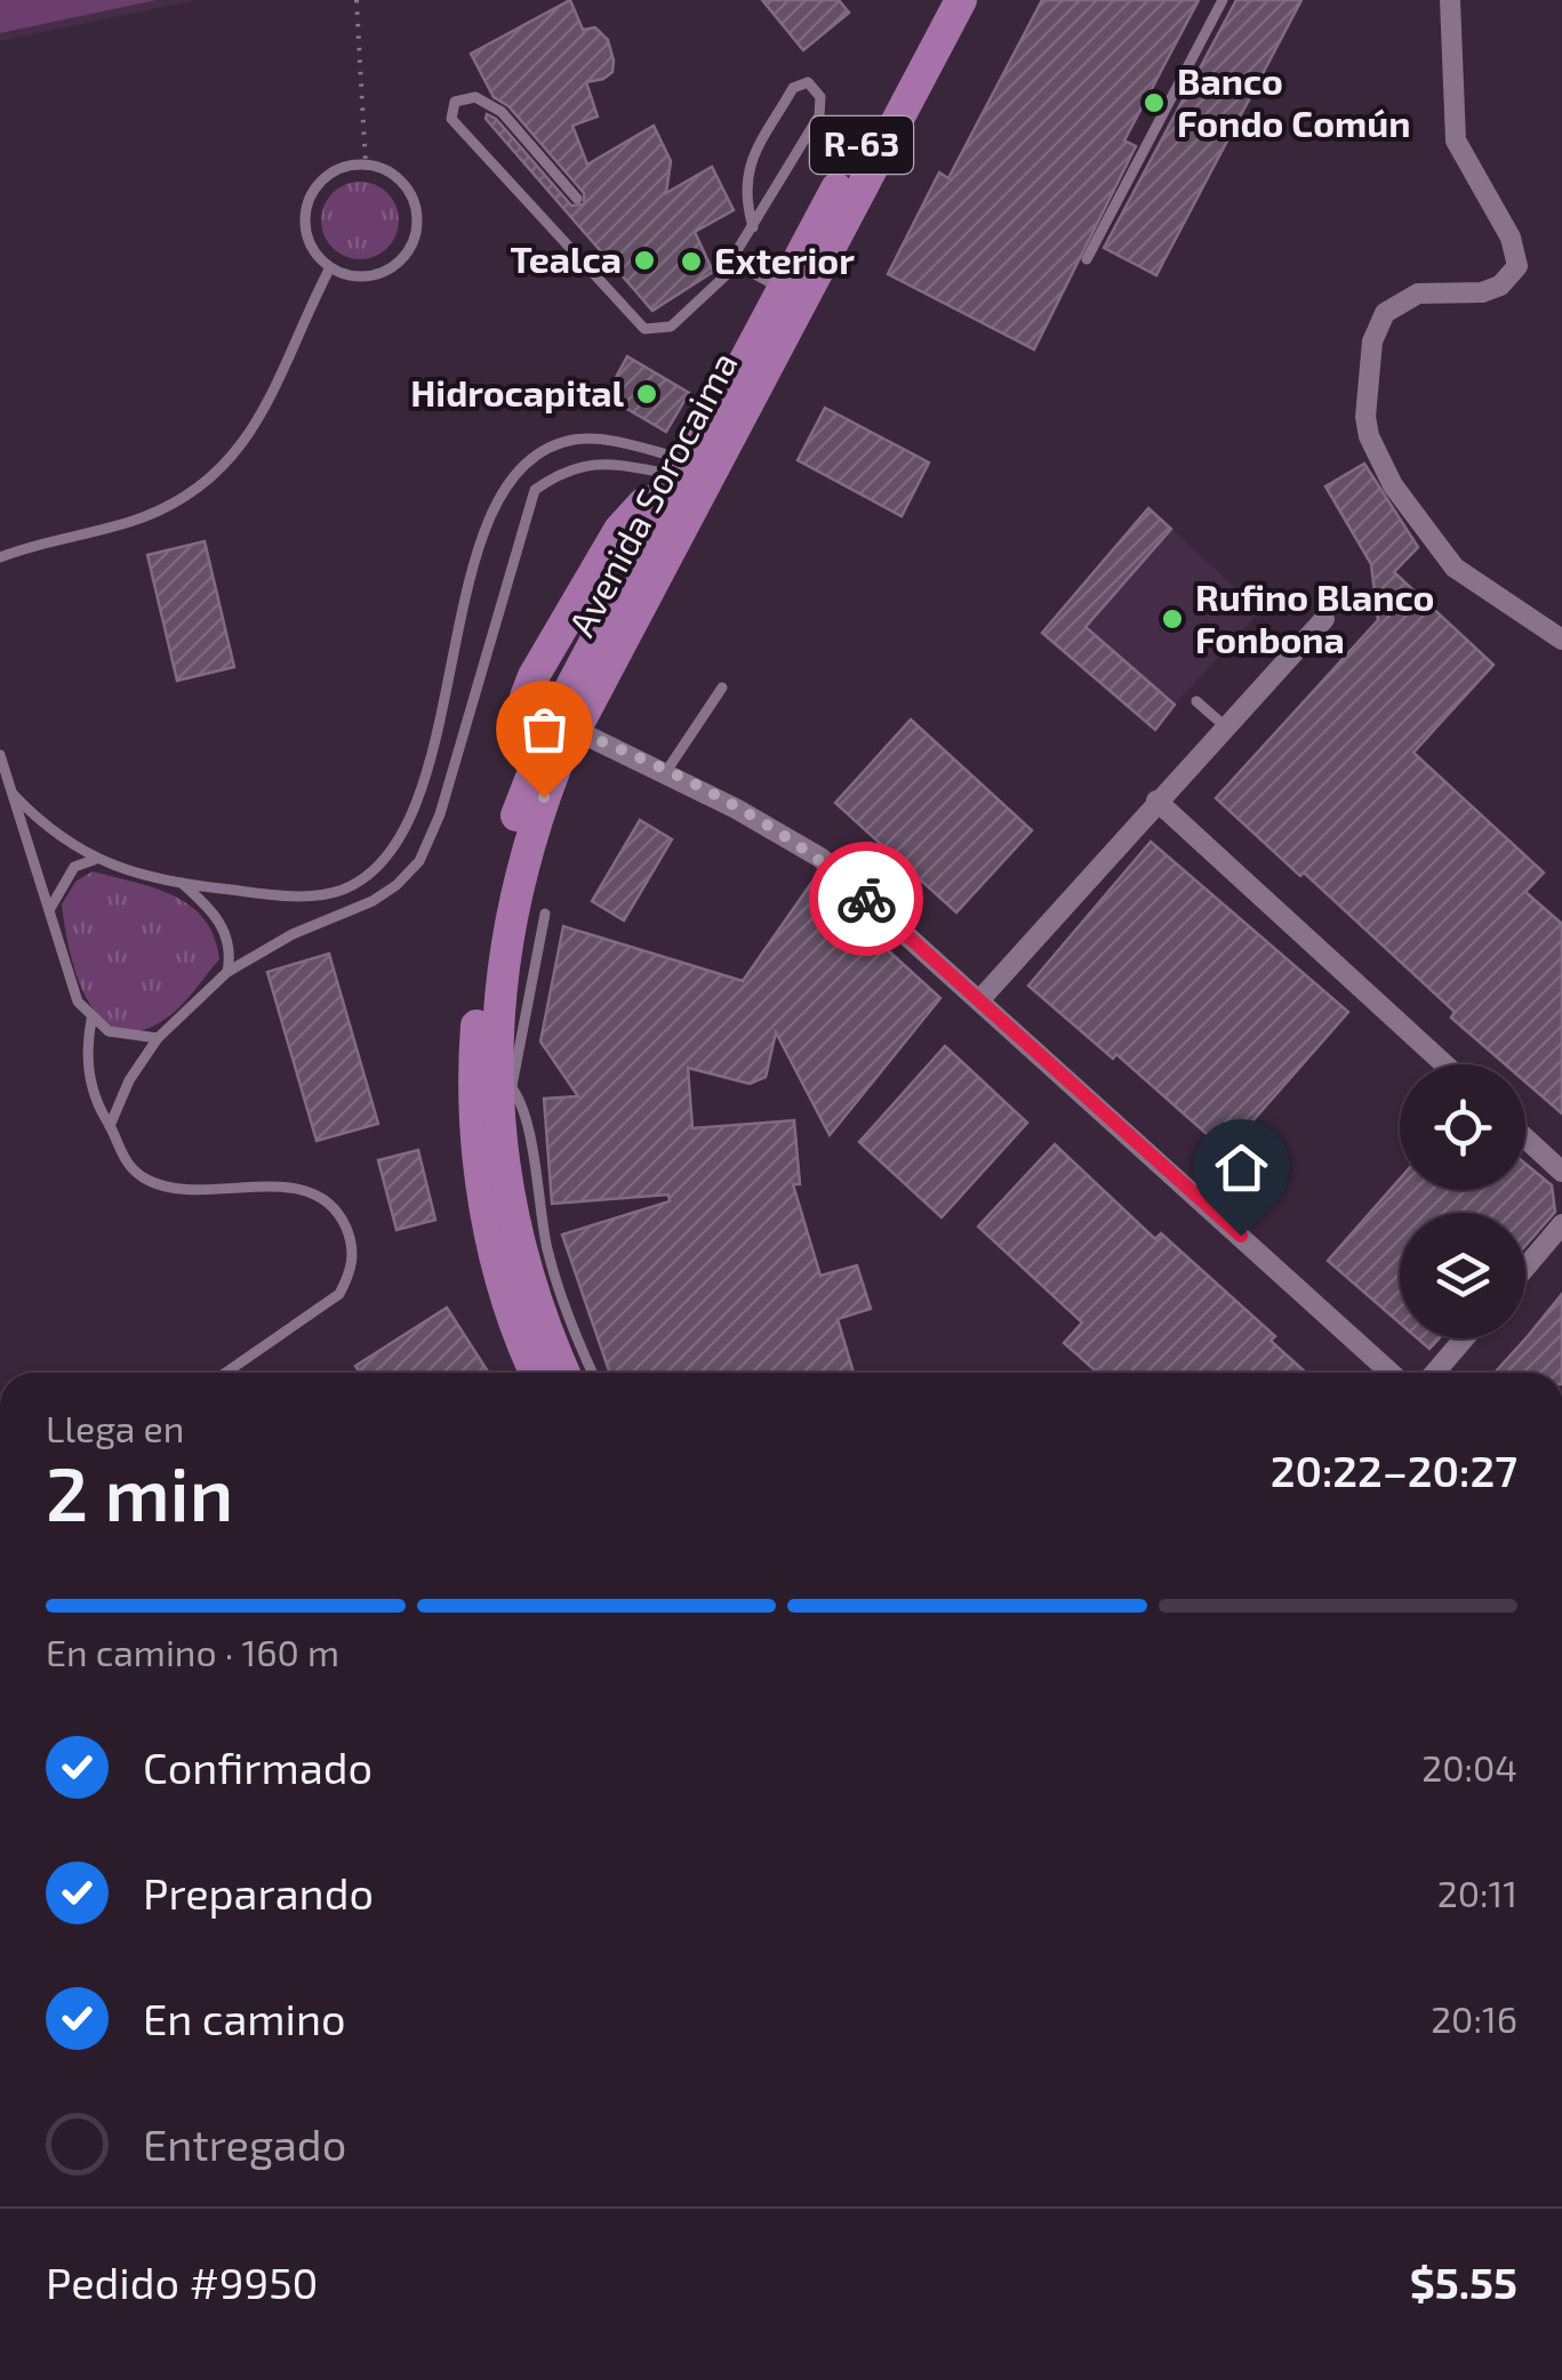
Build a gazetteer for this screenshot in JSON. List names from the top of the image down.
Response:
{
  "streets": {
    "main road": ["R-63", "Avenida Sorocaima"]
  },
  "places": [
    "Banco Fondo Común",
    "Tealca",
    "Exterior",
    "Hidrocapital",
    "Rufino Blanco Fonbona"
  ],
  "page": {
    "heading": ["2 min", "Llega en", "20:22–20:27"],
    "panel": ["Pedido #9950", "$5.55"],
    "bar": "En camino · 160 m",
    "list": [
      ["Confirmado", "20:04"],
      ["Preparando", "20:11"],
      ["En camino", "20:16"],
      "Entregado"
    ]
  }
}
